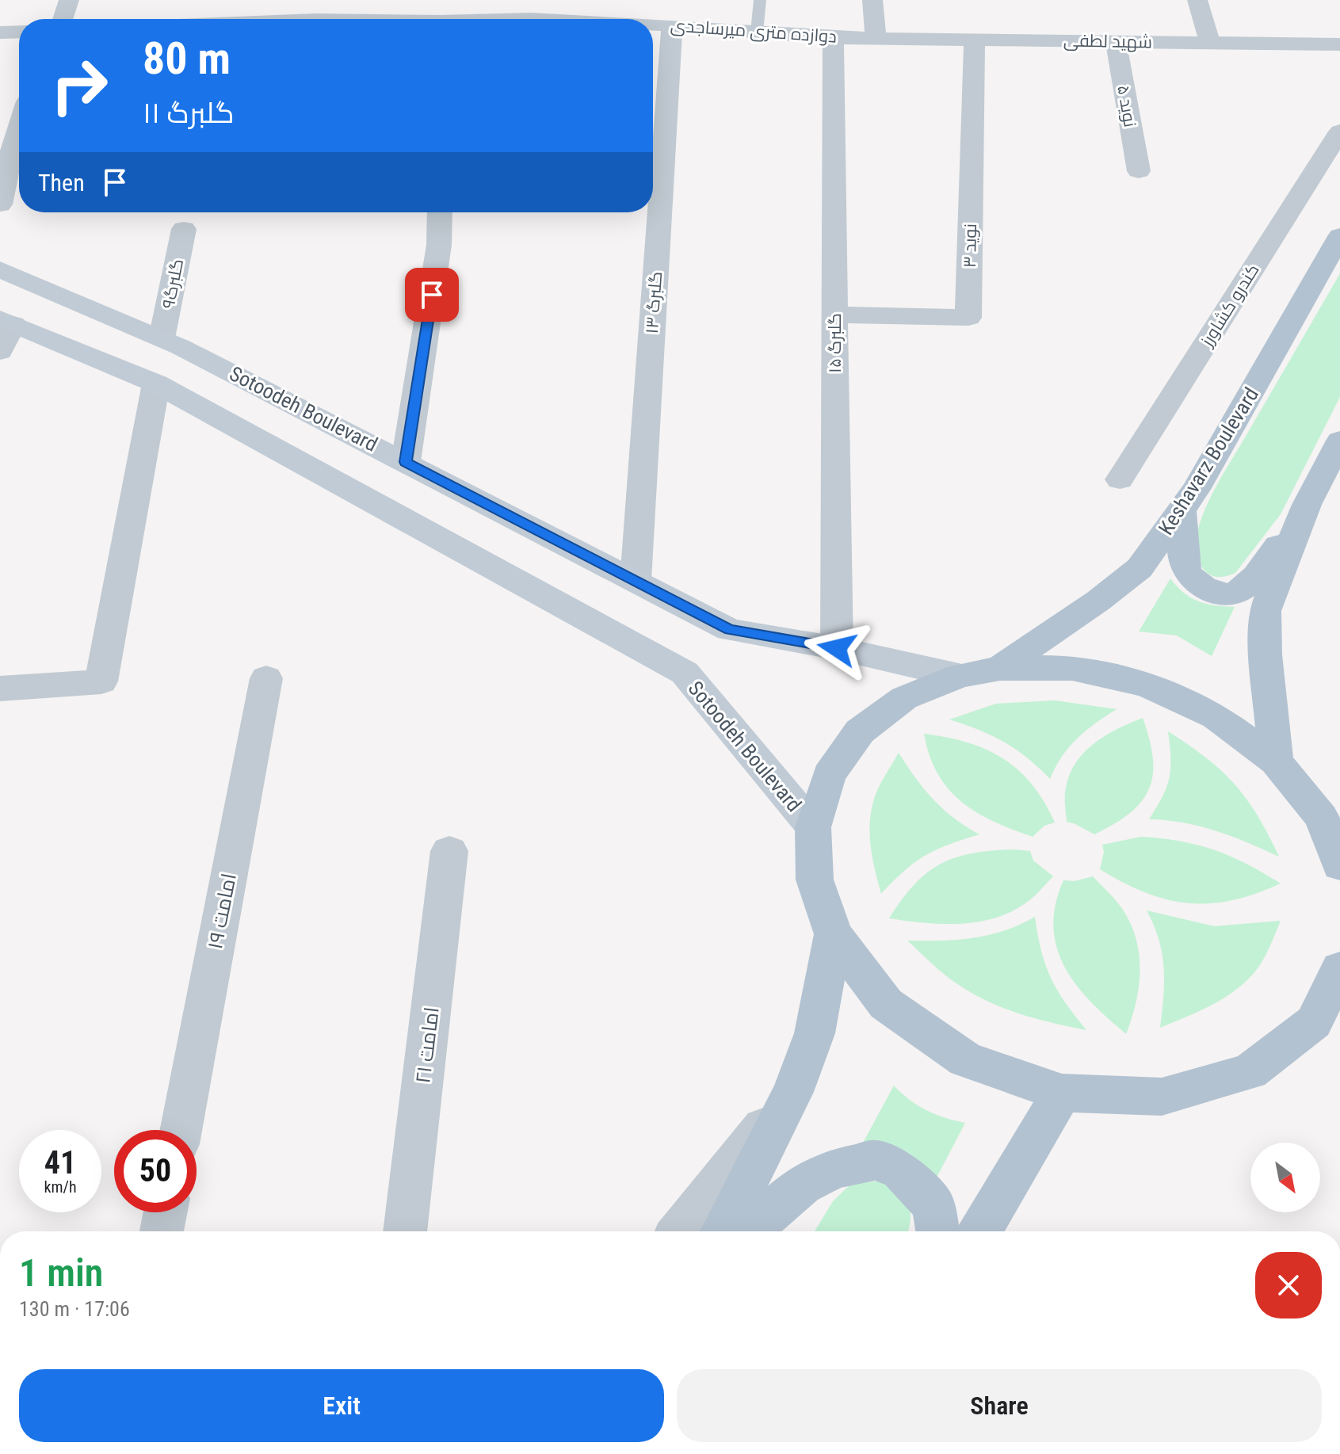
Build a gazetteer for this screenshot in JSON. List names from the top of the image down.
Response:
{
  "streets": {
    "main road": ["Sotoodeh Boulevard", "Keshavarz Boulevard"],
    "street": [
      "دوازده متری میرساجدی",
      "شهید لطفی",
      "نوید ۵",
      "نوید ۳",
      "گلبرگ۹",
      "گلبرگ ۱۳",
      "کندرو کشاورز",
      "گلبرگ ۱۵",
      "امامت ۱۹",
      "امامت ۲۱"
    ]
  },
  "crossings": [
    ["دوازده متری میرساجدی", "شهید لطفی"],
    ["دوازده متری میرساجدی", "گلبرگ ۱۳"],
    ["دوازده متری میرساجدی", "گلبرگ ۱۵"],
    ["شهید لطفی", "نوید ۵"],
    ["شهید لطفی", "نوید ۳"],
    ["نوید ۳", "گلبرگ ۱۵"],
    ["گلبرگ۹", "Sotoodeh Boulevard"],
    ["گلبرگ ۱۳", "Sotoodeh Boulevard"],
    ["گلبرگ ۱۵", "Sotoodeh Boulevard"]
  ],
  "north": "bottom right",
  "page": {
    "turn": ["80 m", "گلبرگ ۱۱"],
    "then": "Then",
    "speed": "41 km/h",
    "limit": "50",
    "heading": ["1 min", "130 m · 17:06"],
    "buttons": ["Exit", "Share"]
  }
}
